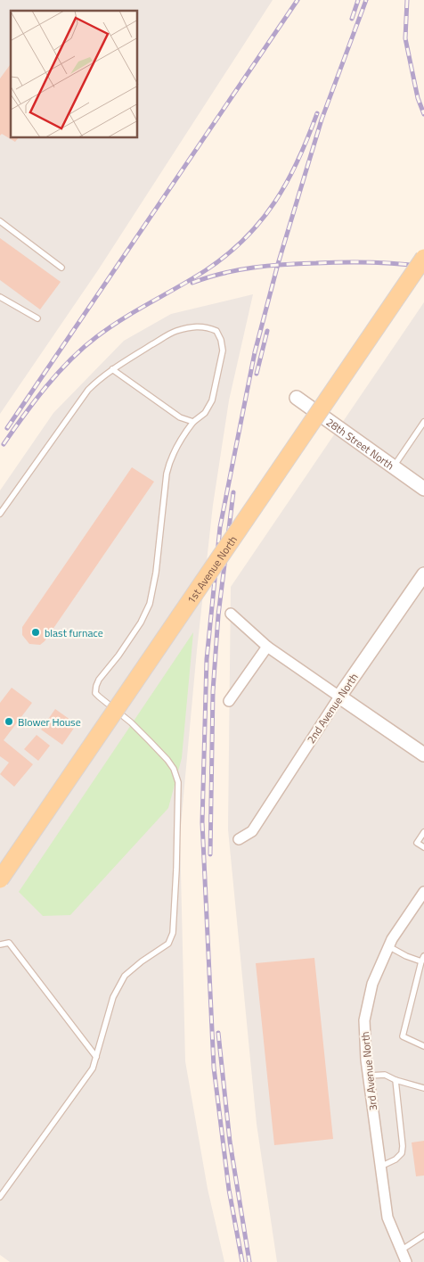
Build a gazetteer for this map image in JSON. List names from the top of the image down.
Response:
{
  "streets": {
    "main road": ["1st Avenue North"],
    "street": ["28th Street North", "2nd Avenue North", "3rd Avenue North"]
  },
  "places": ["blast furnace", "Blower House"]
}
